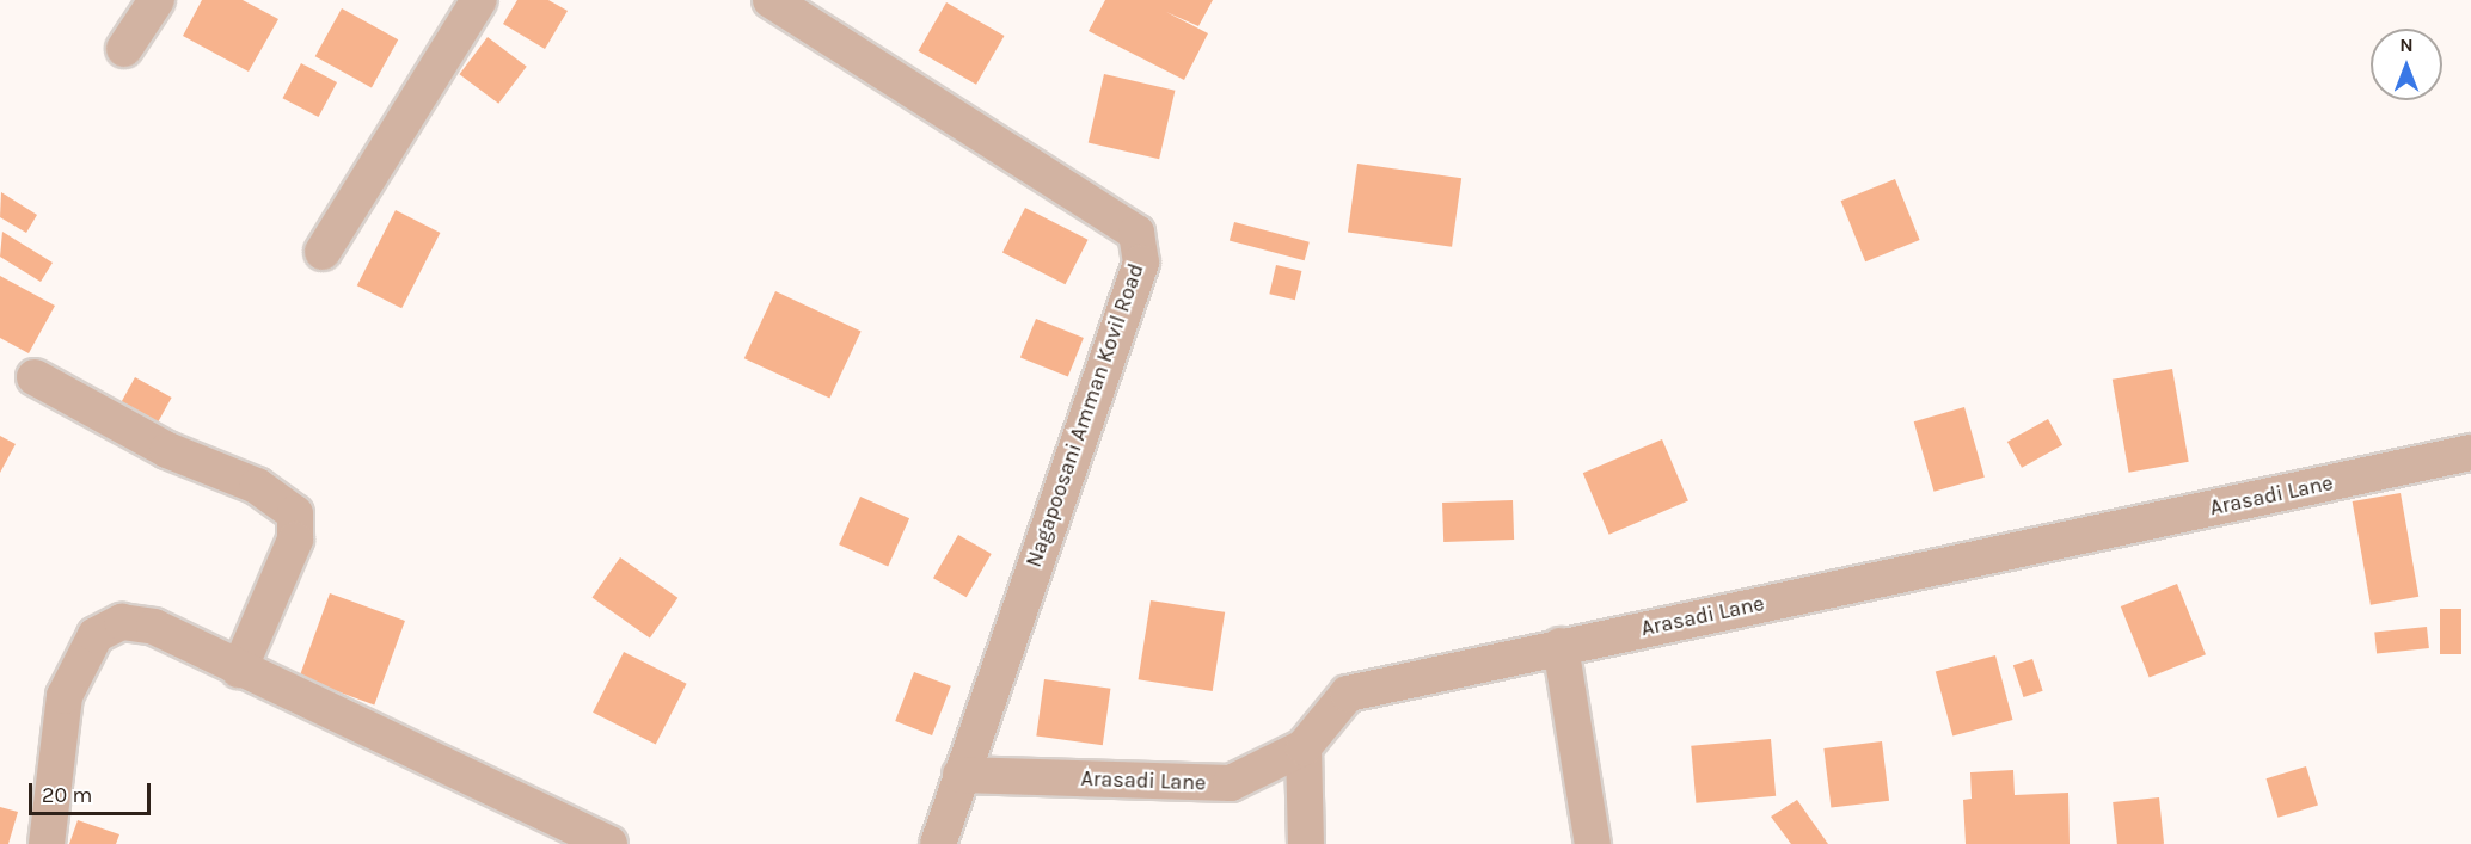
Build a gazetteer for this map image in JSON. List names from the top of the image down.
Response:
{
  "streets": {
    "street": ["Nagapoosani Amman Kovil Road", "Arasadi Lane"]
  },
  "crossings": [
    ["Nagapoosani Amman Kovil Road", "Arasadi Lane"]
  ],
  "scale_bar": "20 m",
  "north": "top"
}
